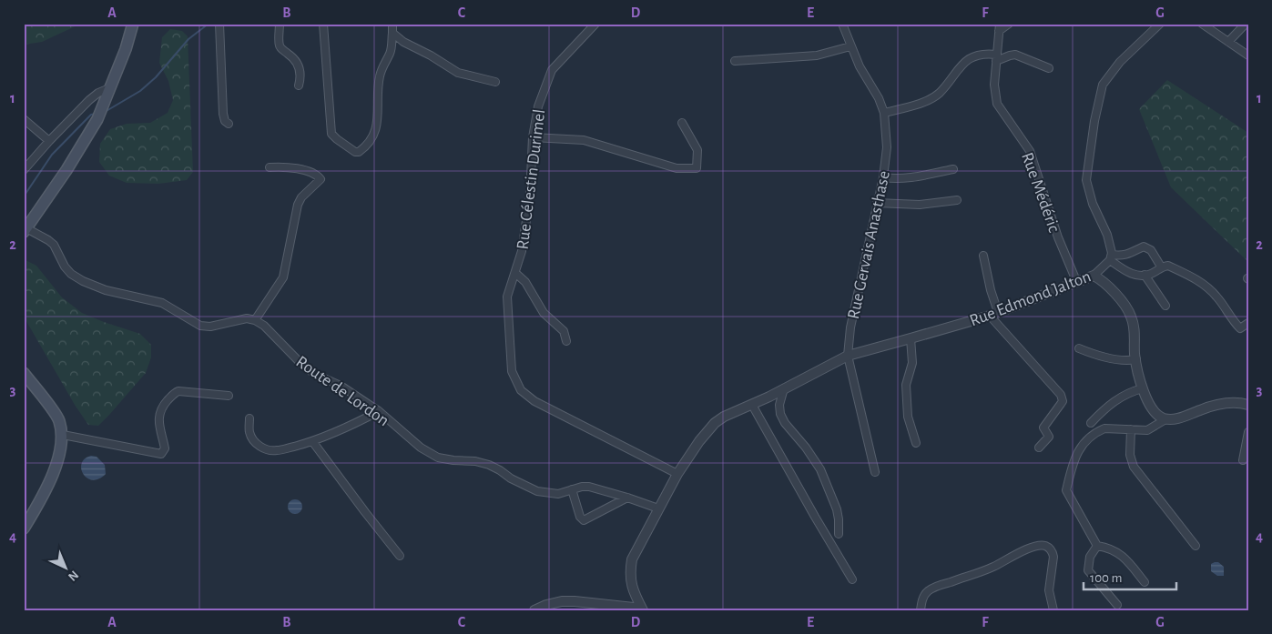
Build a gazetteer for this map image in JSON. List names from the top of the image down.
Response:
{
  "streets": {
    "street": [
      "Rue Célestin Durimel",
      "Rue Médéric",
      "Rue Gervais Anasthase",
      "Rue Edmond Jalton",
      "Route de Lordon"
    ]
  },
  "crossings": [
    ["Rue Célestin Durimel", "Rue Edmond Jalton"],
    ["Rue Médéric", "Rue Edmond Jalton"],
    ["Rue Gervais Anasthase", "Rue Edmond Jalton"],
    ["Rue Edmond Jalton", "Route de Lordon"]
  ],
  "scale_bar": "100 m",
  "north": "bottom right",
  "grid": {
    "columns": [
      "A",
      "B",
      "C",
      "D",
      "E",
      "F",
      "G"
    ],
    "rows": [
      "1",
      "2",
      "3",
      "4"
    ]
  }
}
